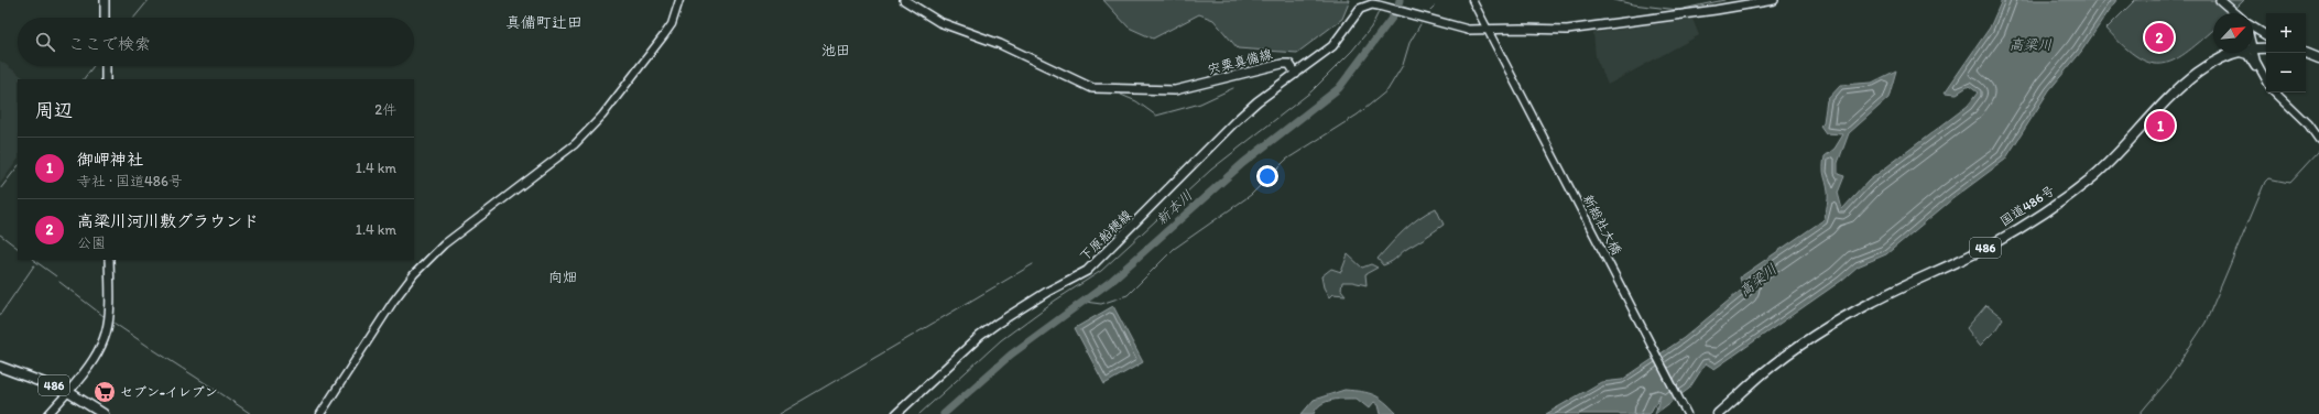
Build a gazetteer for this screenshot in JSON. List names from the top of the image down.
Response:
{
  "streets": {
    "highway": ["国道486号", "486"],
    "main road": ["宍粟真備線", "下原船穂線"],
    "street": ["新総社大橋"]
  },
  "crossings": [
    ["宍粟真備線", "下原船穂線"]
  ],
  "districts": ["真備町辻田", "池田", "向畑"],
  "water": ["高梁川", "新本川"],
  "places": {
    "supermarket": ["セブン-イレブン"]
  },
  "north": "top right",
  "page": {
    "map_buttons": ["+", "−"],
    "search": "ここで検索",
    "pins": ["2", "1"],
    "heading": ["周辺", "2件"],
    "list": [
      {
        "mark": "1",
        "name": "御岬神社",
        "note": "寺社 · 国道486号",
        "value": "1.4 km"
      },
      {
        "mark": "2",
        "name": "高梁川河川敷グラウンド",
        "note": "公園",
        "value": "1.4 km"
      }
    ]
  }
}
